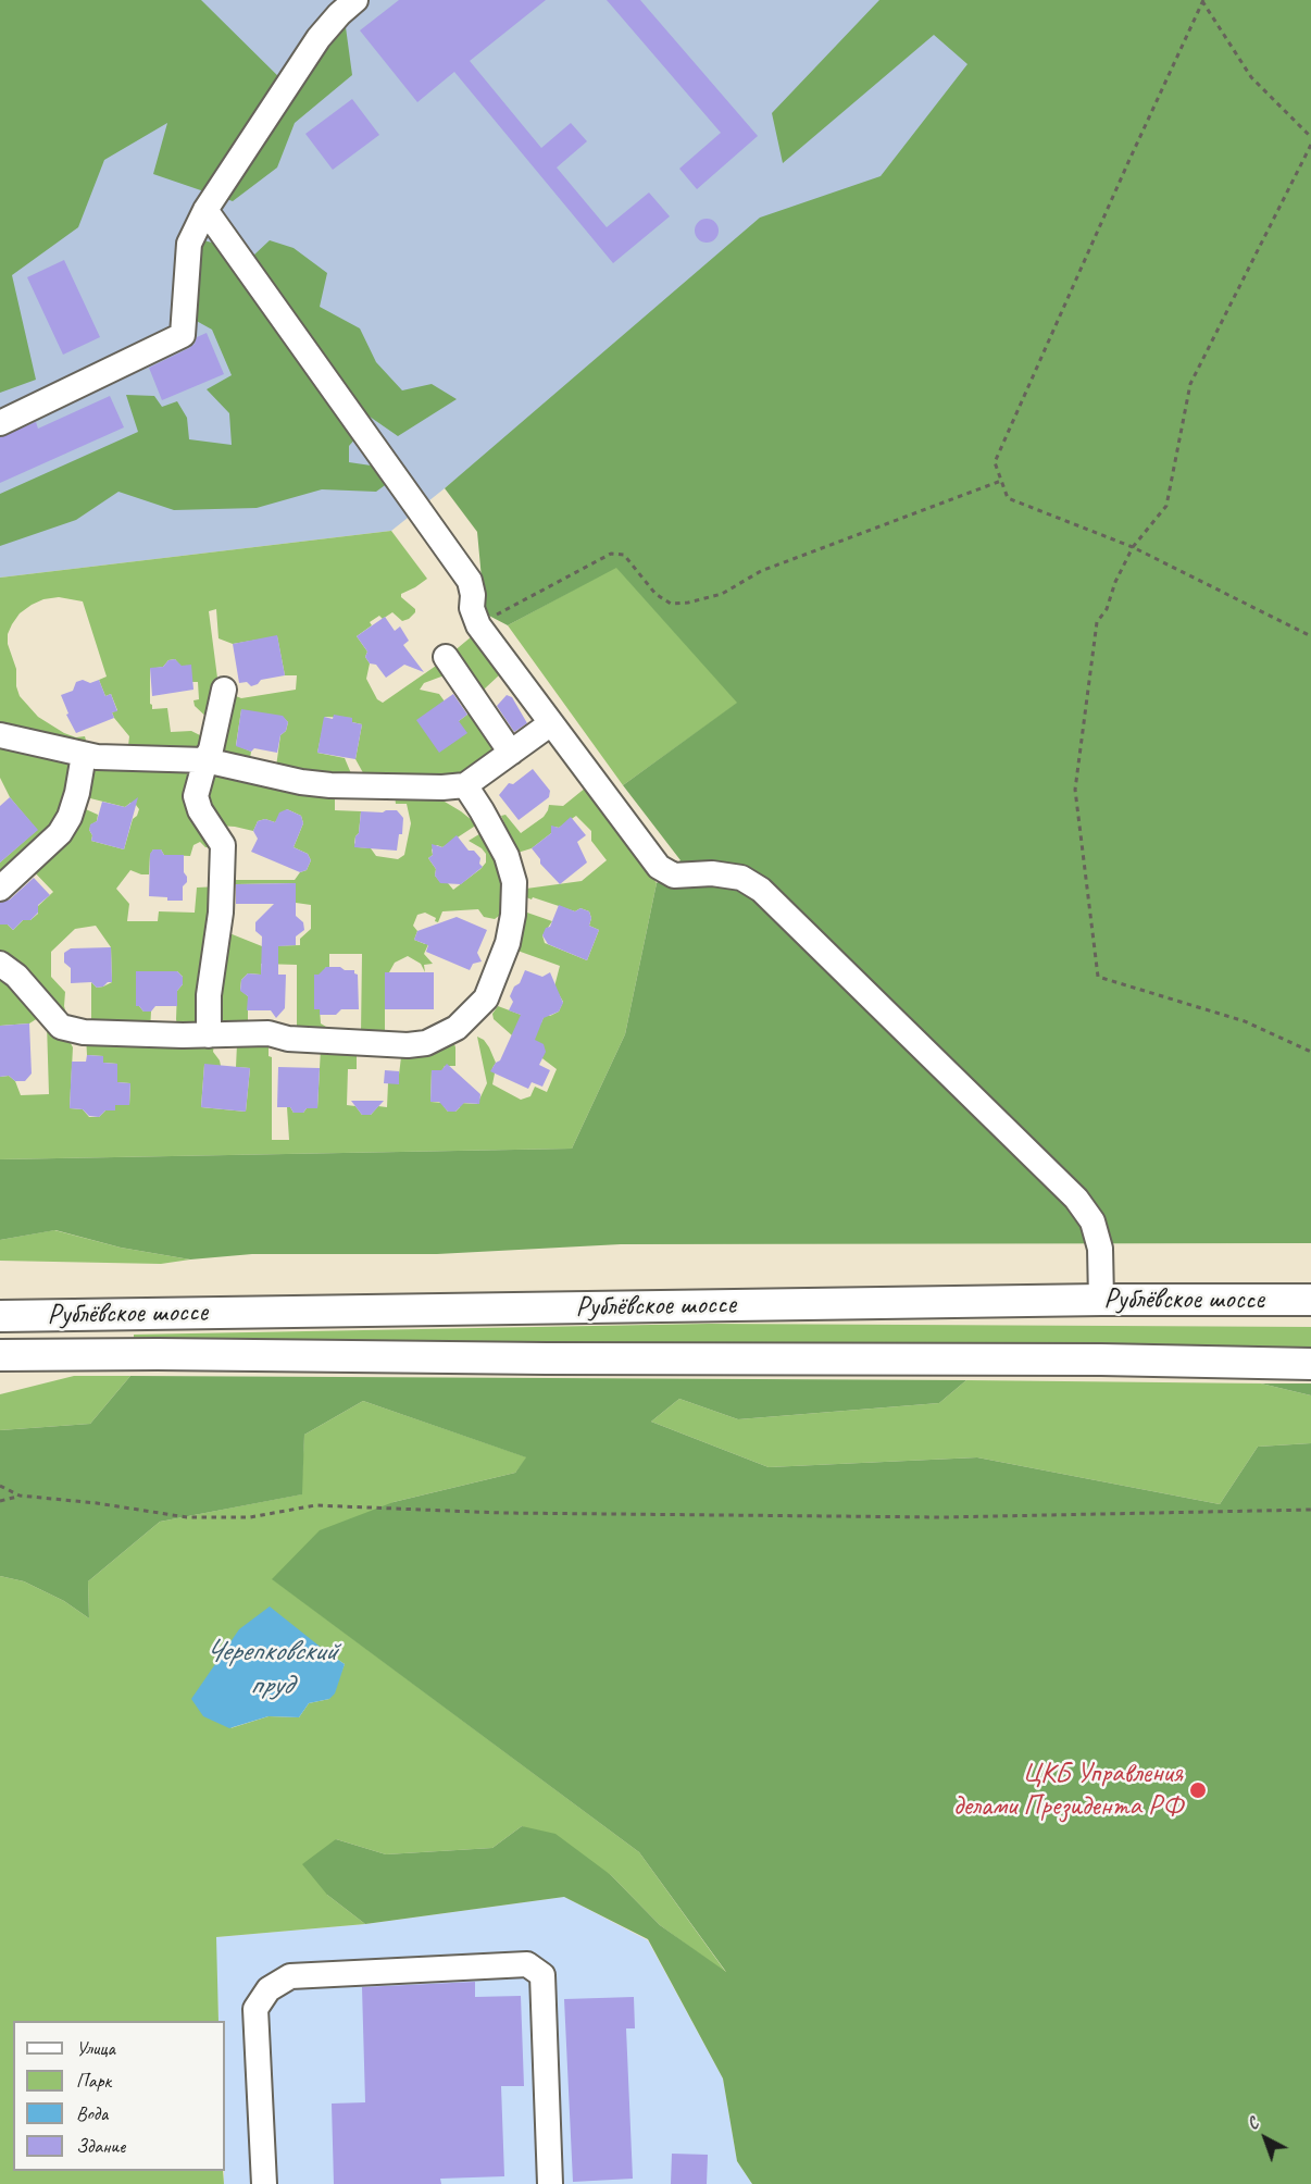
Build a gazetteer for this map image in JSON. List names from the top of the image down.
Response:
{
  "streets": {
    "main road": ["Рублёвское шоссе"]
  },
  "water": ["Черепковский пруд"],
  "places": ["ЦКБ Управления делами Президента РФ"],
  "legend": [
    "Улица",
    "Парк",
    "Вода",
    "Здание"
  ],
  "north": "top left"
}
